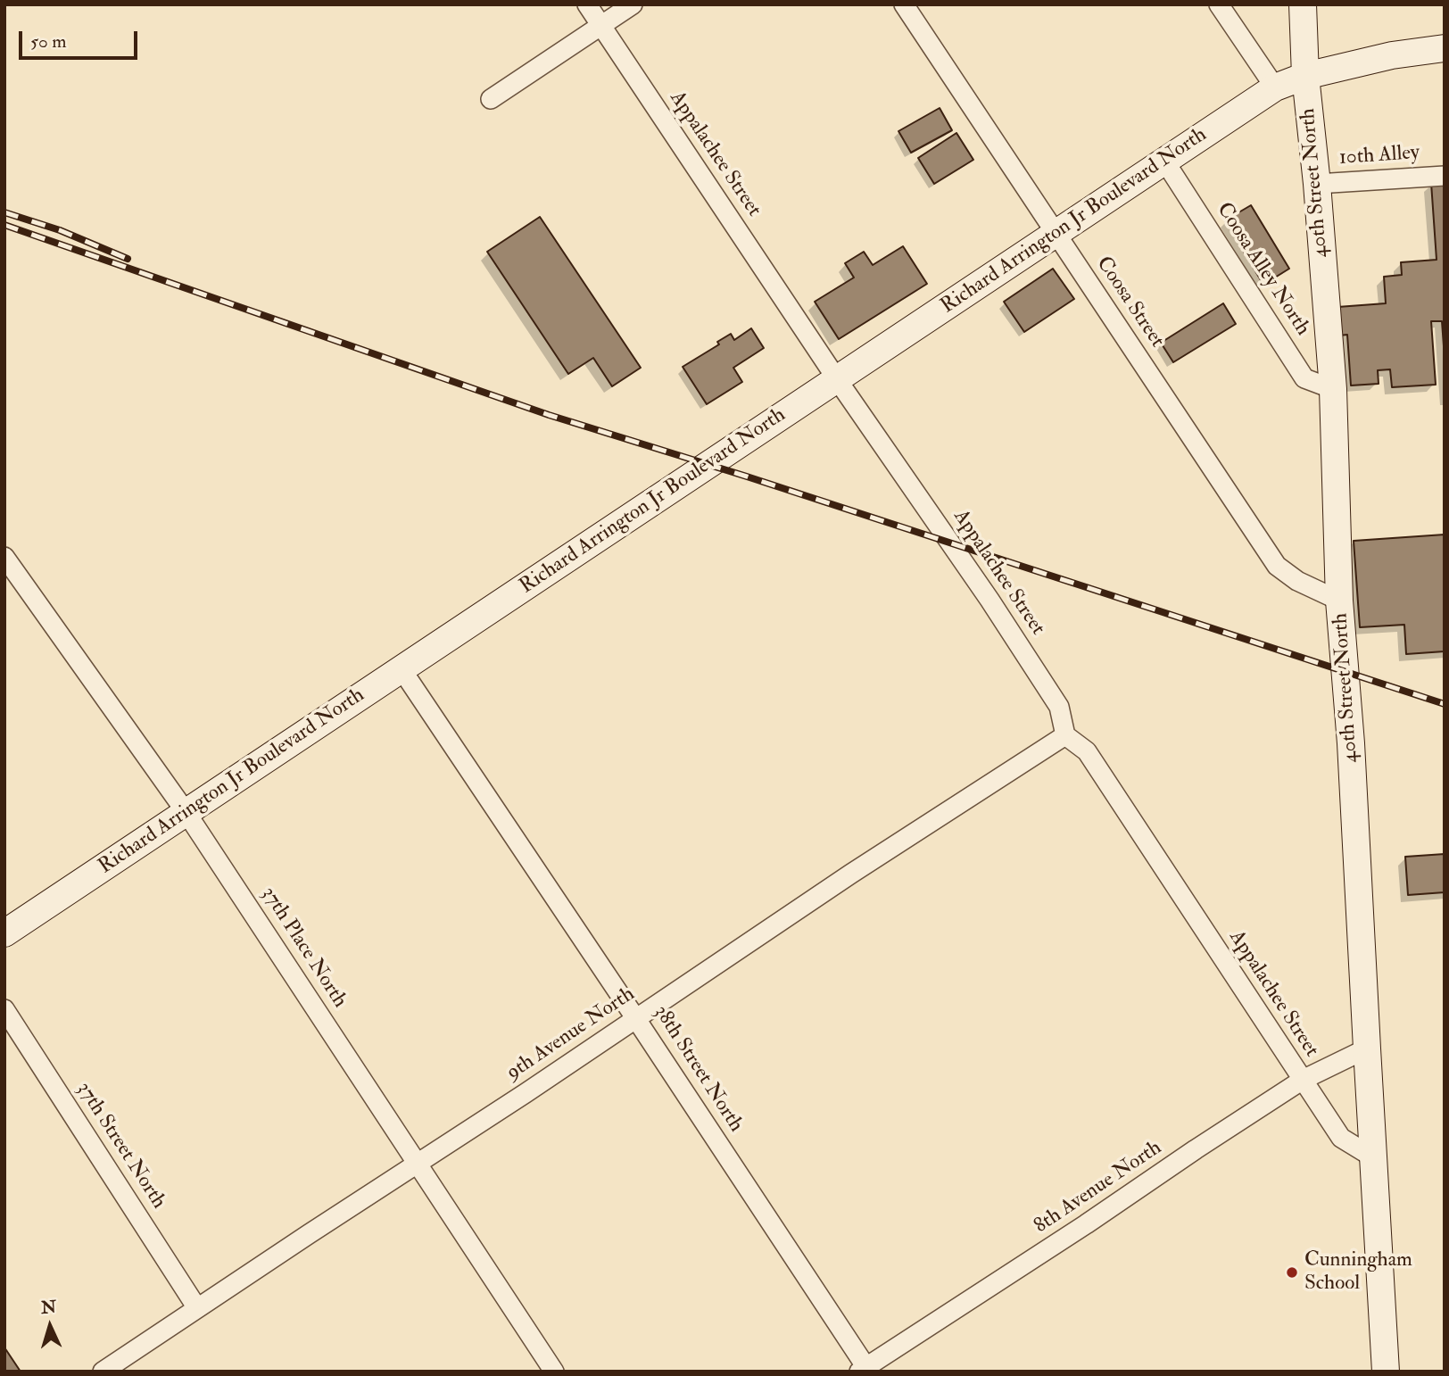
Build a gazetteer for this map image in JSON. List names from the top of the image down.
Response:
{
  "streets": {
    "street": [
      "Appalachee Street",
      "10th Alley",
      "40th Street North",
      "Richard Arrington Jr Boulevard North",
      "Coosa Alley North",
      "Coosa Street",
      "37th Place North",
      "9th Avenue North",
      "38th Street North",
      "37th Street North",
      "8th Avenue North"
    ]
  },
  "crossings": [
    ["Appalachee Street", "40th Street North"],
    ["Appalachee Street", "Richard Arrington Jr Boulevard North"],
    ["Appalachee Street", "9th Avenue North"],
    ["Appalachee Street", "8th Avenue North"],
    ["10th Alley", "40th Street North"],
    ["40th Street North", "Richard Arrington Jr Boulevard North"],
    ["40th Street North", "Coosa Alley North"],
    ["40th Street North", "Coosa Street"],
    ["40th Street North", "8th Avenue North"],
    ["Richard Arrington Jr Boulevard North", "Coosa Alley North"],
    ["Richard Arrington Jr Boulevard North", "Coosa Street"],
    ["Richard Arrington Jr Boulevard North", "37th Place North"],
    ["Richard Arrington Jr Boulevard North", "38th Street North"],
    ["37th Place North", "9th Avenue North"],
    ["9th Avenue North", "38th Street North"],
    ["9th Avenue North", "37th Street North"],
    ["38th Street North", "8th Avenue North"]
  ],
  "places": ["Cunningham School"],
  "scale_bar": "50 m",
  "north": "top"
}
